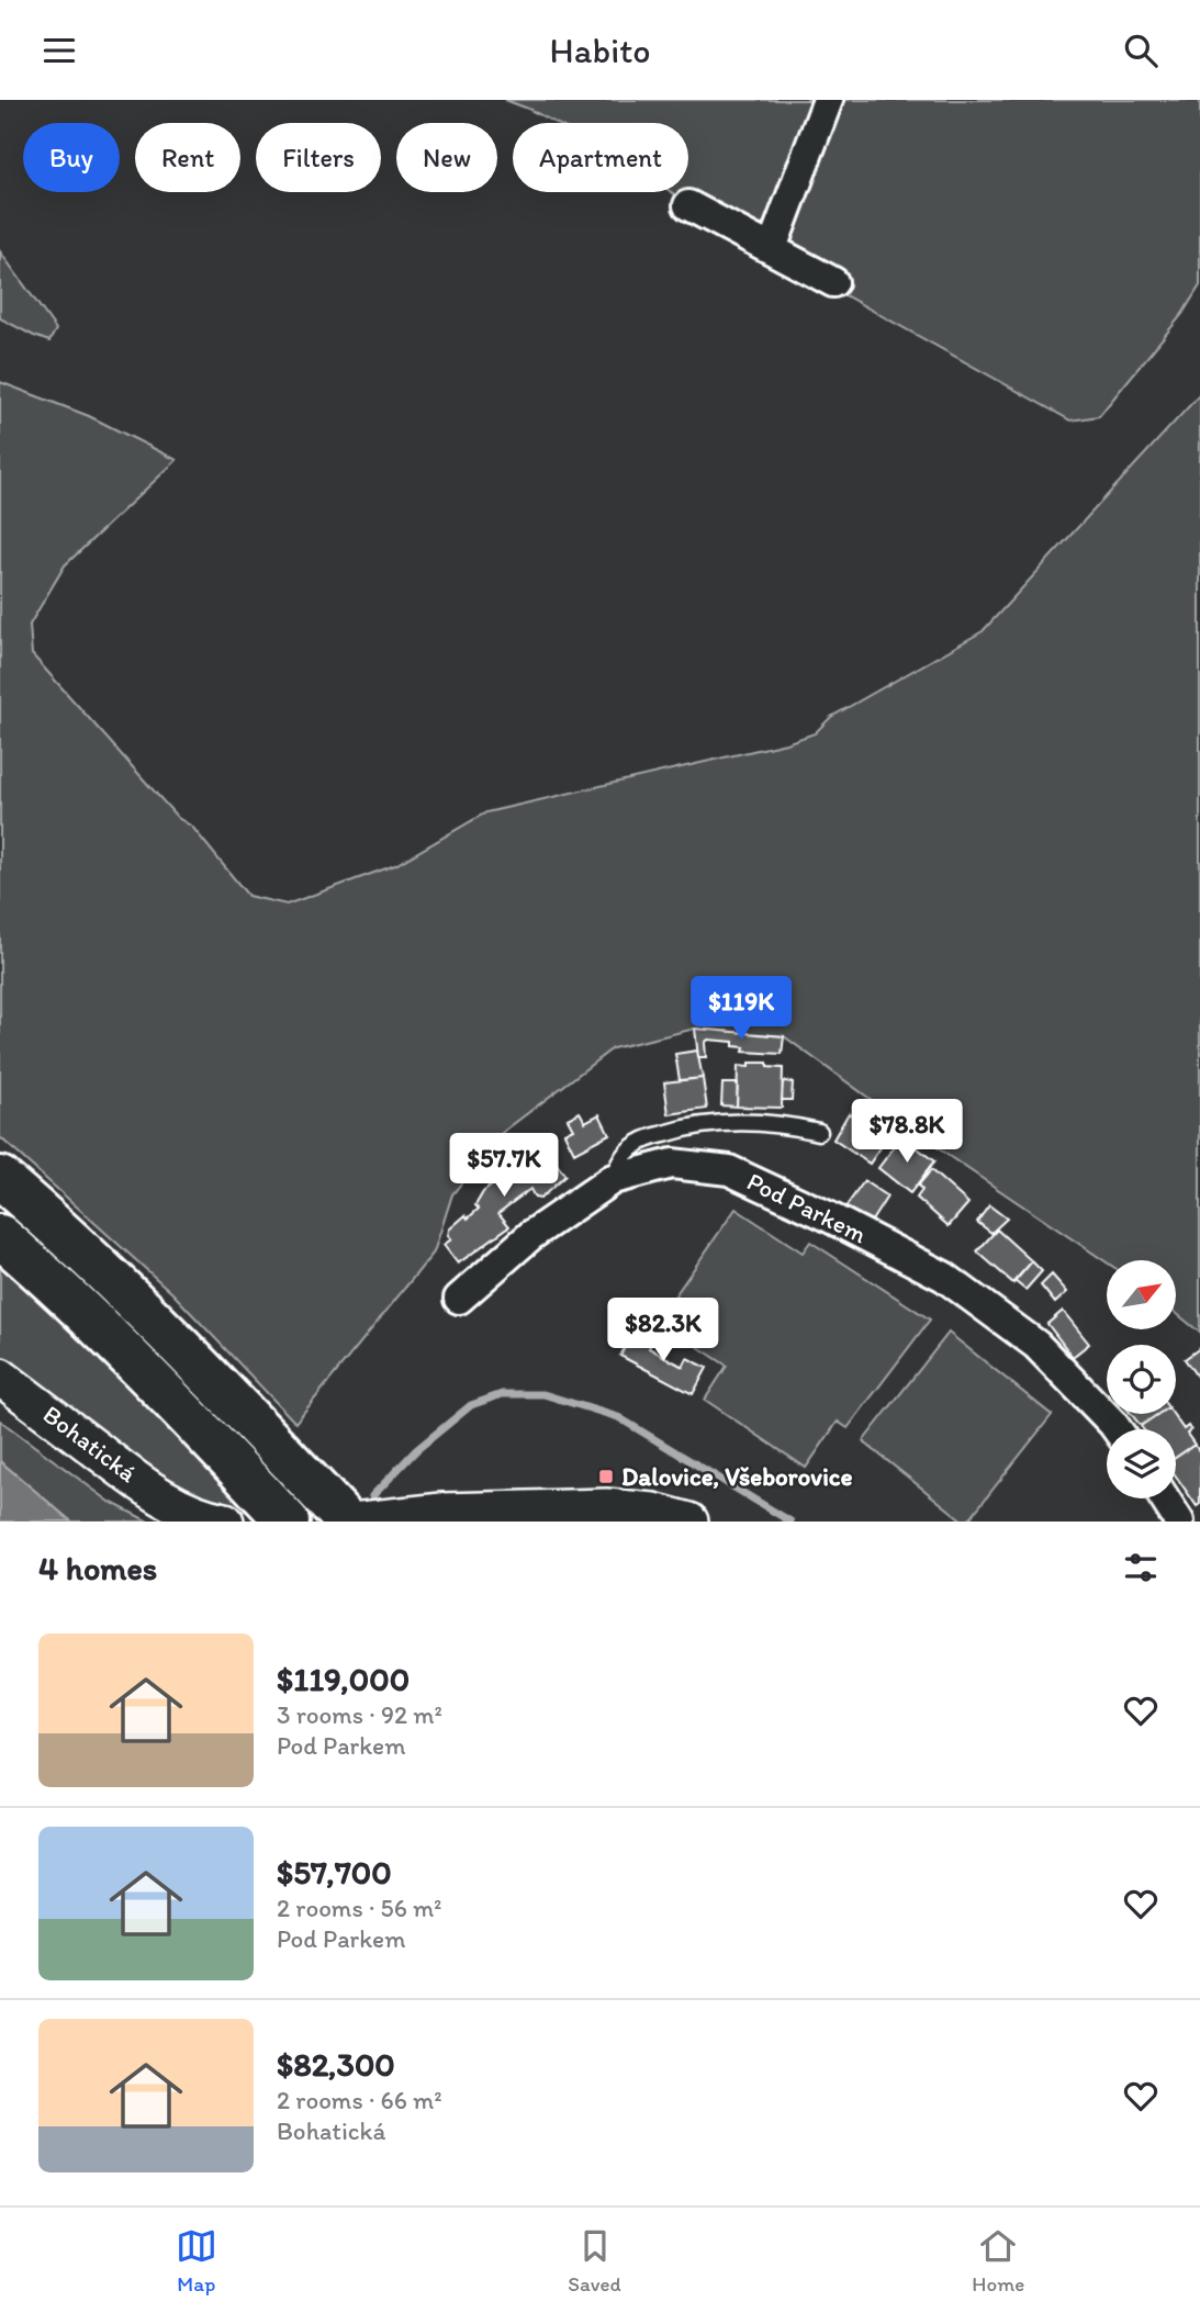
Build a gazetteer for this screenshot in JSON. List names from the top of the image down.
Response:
{
  "streets": {
    "street": ["Pod Parkem", "Bohatická"]
  },
  "places": {
    "transit": ["Dalovice, Všeborovice"]
  },
  "north": "top right",
  "page": {
    "header": "Habito",
    "chip": [
      "Buy",
      "Rent",
      "Filters",
      "New",
      "Apartment"
    ],
    "price": [
      "$119K",
      "$78.8K",
      "$57.7K",
      "$82.3K"
    ],
    "heading": "4 homes",
    "list": [
      {
        "name": "$119,000",
        "note": "3 rooms · 92 m² · Pod Parkem"
      },
      {
        "name": "$57,700",
        "note": "2 rooms · 56 m² · Pod Parkem"
      },
      {
        "name": "$82,300",
        "note": "2 rooms · 66 m² · Bohatická"
      }
    ],
    "tabs": ["Map", "Saved", "Home"]
  }
}
